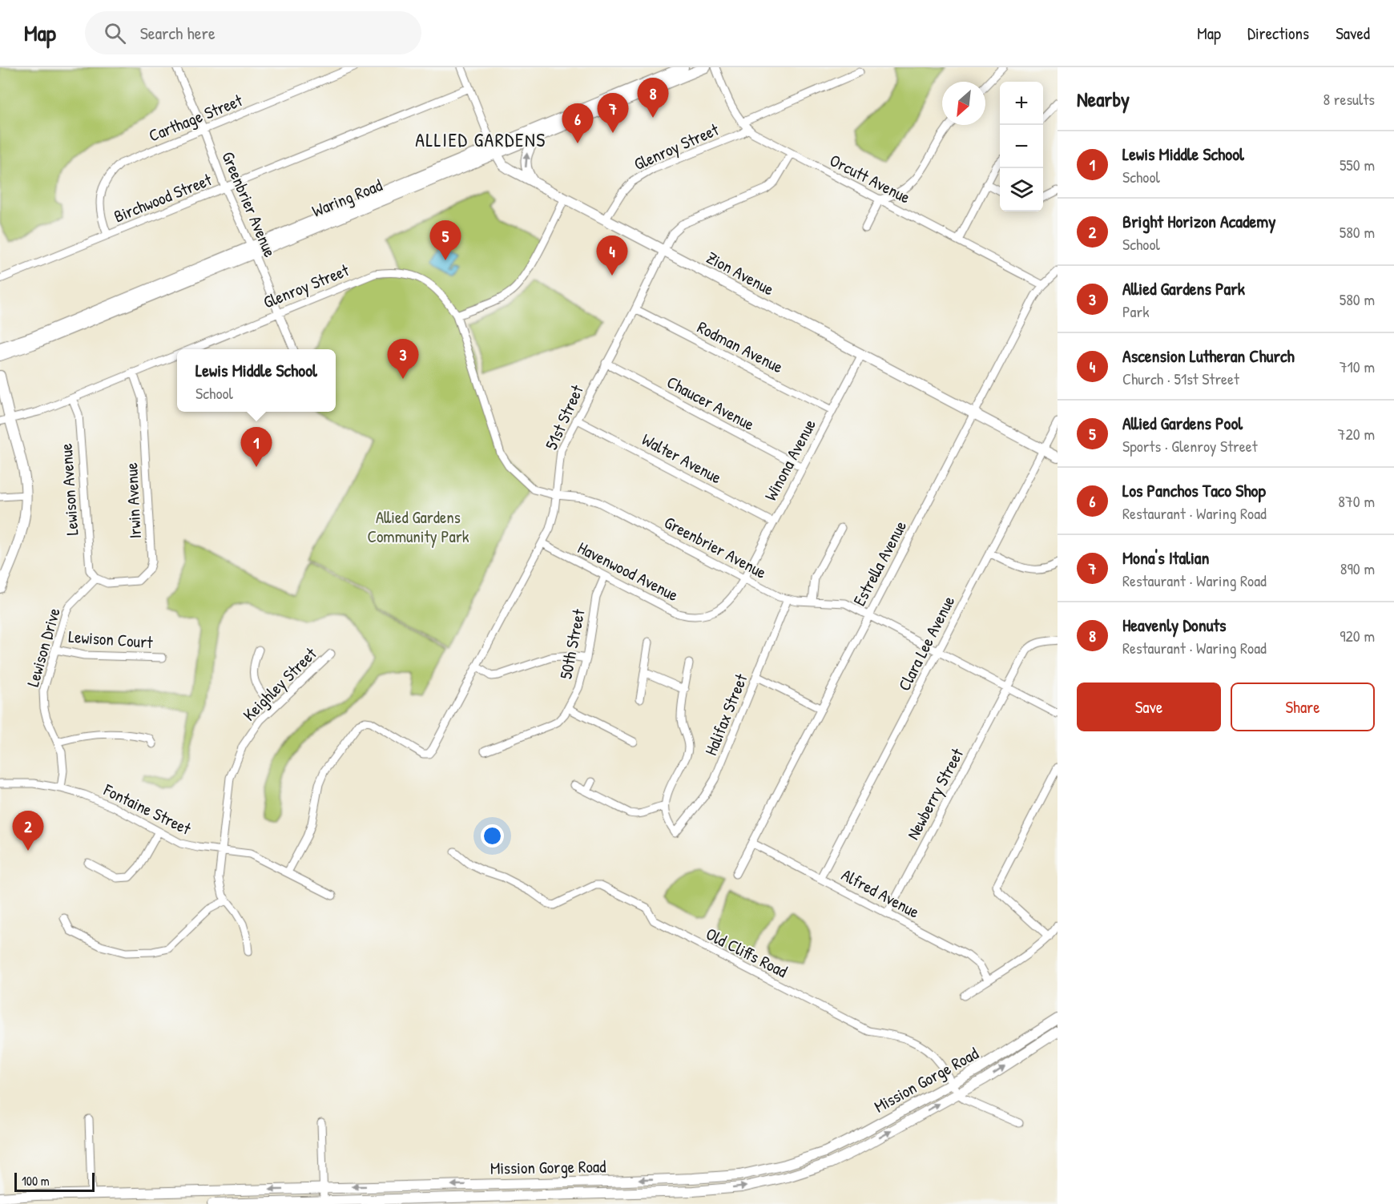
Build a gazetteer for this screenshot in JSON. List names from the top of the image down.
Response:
{
  "streets": {
    "main road": ["Waring Road", "Zion Avenue", "Mission Gorge Road"],
    "street": [
      "Carthage Street",
      "Glenroy Street",
      "Orcutt Avenue",
      "Birchwood Street",
      "Greenbrier Avenue",
      "Rodman Avenue",
      "Chaucer Avenue",
      "51st Street",
      "Walter Avenue",
      "Winona Avenue",
      "Lewison Avenue",
      "Irwin Avenue",
      "Estrella Avenue",
      "Havenwood Avenue",
      "Lewison Court",
      "Clara Lee Avenue",
      "50th Street",
      "Lewison Drive",
      "Keighley Street",
      "Halifax Street",
      "Newberry Street",
      "Fontaine Street",
      "Alfred Avenue",
      "Old Cliffs Road"
    ]
  },
  "crossings": [
    ["Carthage Street", "Birchwood Street"],
    ["Carthage Street", "Greenbrier Avenue"],
    ["Glenroy Street", "Orcutt Avenue"],
    ["Glenroy Street", "Greenbrier Avenue"],
    ["Glenroy Street", "Zion Avenue"],
    ["Glenroy Street", "Lewison Avenue"],
    ["Glenroy Street", "Irwin Avenue"],
    ["Orcutt Avenue", "51st Street"],
    ["Orcutt Avenue", "Estrella Avenue"],
    ["Birchwood Street", "Greenbrier Avenue"],
    ["Birchwood Street", "Zion Avenue"],
    ["Waring Road", "Greenbrier Avenue"],
    ["Waring Road", "Zion Avenue"],
    ["Greenbrier Avenue", "51st Street"],
    ["Greenbrier Avenue", "Winona Avenue"],
    ["Greenbrier Avenue", "Estrella Avenue"],
    ["Greenbrier Avenue", "Havenwood Avenue"],
    ["Greenbrier Avenue", "Clara Lee Avenue"],
    ["Greenbrier Avenue", "Halifax Street"],
    ["Greenbrier Avenue", "Newberry Street"],
    ["Zion Avenue", "51st Street"],
    ["Zion Avenue", "Winona Avenue"],
    ["Zion Avenue", "Estrella Avenue"],
    ["Zion Avenue", "Clara Lee Avenue"],
    ["Rodman Avenue", "51st Street"],
    ["Rodman Avenue", "Winona Avenue"],
    ["Chaucer Avenue", "51st Street"],
    ["Chaucer Avenue", "Winona Avenue"],
    ["51st Street", "Walter Avenue"],
    ["51st Street", "Havenwood Avenue"],
    ["51st Street", "Fontaine Street"],
    ["Walter Avenue", "Winona Avenue"],
    ["Winona Avenue", "Havenwood Avenue"],
    ["Lewison Avenue", "Irwin Avenue"],
    ["Lewison Avenue", "Lewison Drive"],
    ["Irwin Avenue", "Lewison Drive"],
    ["Estrella Avenue", "Alfred Avenue"],
    ["Havenwood Avenue", "50th Street"],
    ["Lewison Court", "Lewison Drive"],
    ["Clara Lee Avenue", "Alfred Avenue"],
    ["Lewison Drive", "Fontaine Street"],
    ["Keighley Street", "Fontaine Street"],
    ["Newberry Street", "Alfred Avenue"],
    ["Old Cliffs Road", "Mission Gorge Road"]
  ],
  "districts": ["ALLIED GARDENS"],
  "parks": ["Allied Gardens Community Park"],
  "scale_bar": "100 m",
  "north": "bottom left",
  "page": {
    "header": "Map",
    "search": "Search here",
    "nav": ["Map", "Directions", "Saved"],
    "heading": ["Nearby", "8 results"],
    "pins": [
      "8",
      "7",
      "6",
      "5",
      "4",
      "3",
      "1",
      "2"
    ],
    "map_buttons": ["+", "−"],
    "list": [
      {
        "mark": "1",
        "name": "Lewis Middle School",
        "note": "School",
        "value": "550 m"
      },
      {
        "mark": "2",
        "name": "Bright Horizon Academy",
        "note": "School",
        "value": "580 m"
      },
      {
        "mark": "3",
        "name": "Allied Gardens Park",
        "note": "Park",
        "value": "580 m"
      },
      {
        "mark": "4",
        "name": "Ascension Lutheran Church",
        "note": "Church · 51st Street",
        "value": "710 m"
      },
      {
        "mark": "5",
        "name": "Allied Gardens Pool",
        "note": "Sports · Glenroy Street",
        "value": "720 m"
      },
      {
        "mark": "6",
        "name": "Los Panchos Taco Shop",
        "note": "Restaurant · Waring Road",
        "value": "870 m"
      },
      {
        "mark": "7",
        "name": "Mona's Italian",
        "note": "Restaurant · Waring Road",
        "value": "890 m"
      },
      {
        "mark": "8",
        "name": "Heavenly Donuts",
        "note": "Restaurant · Waring Road",
        "value": "920 m"
      }
    ],
    "popup": ["Lewis Middle School", "School"],
    "buttons": ["Save", "Share"],
    "scale": "100 m"
  }
}
